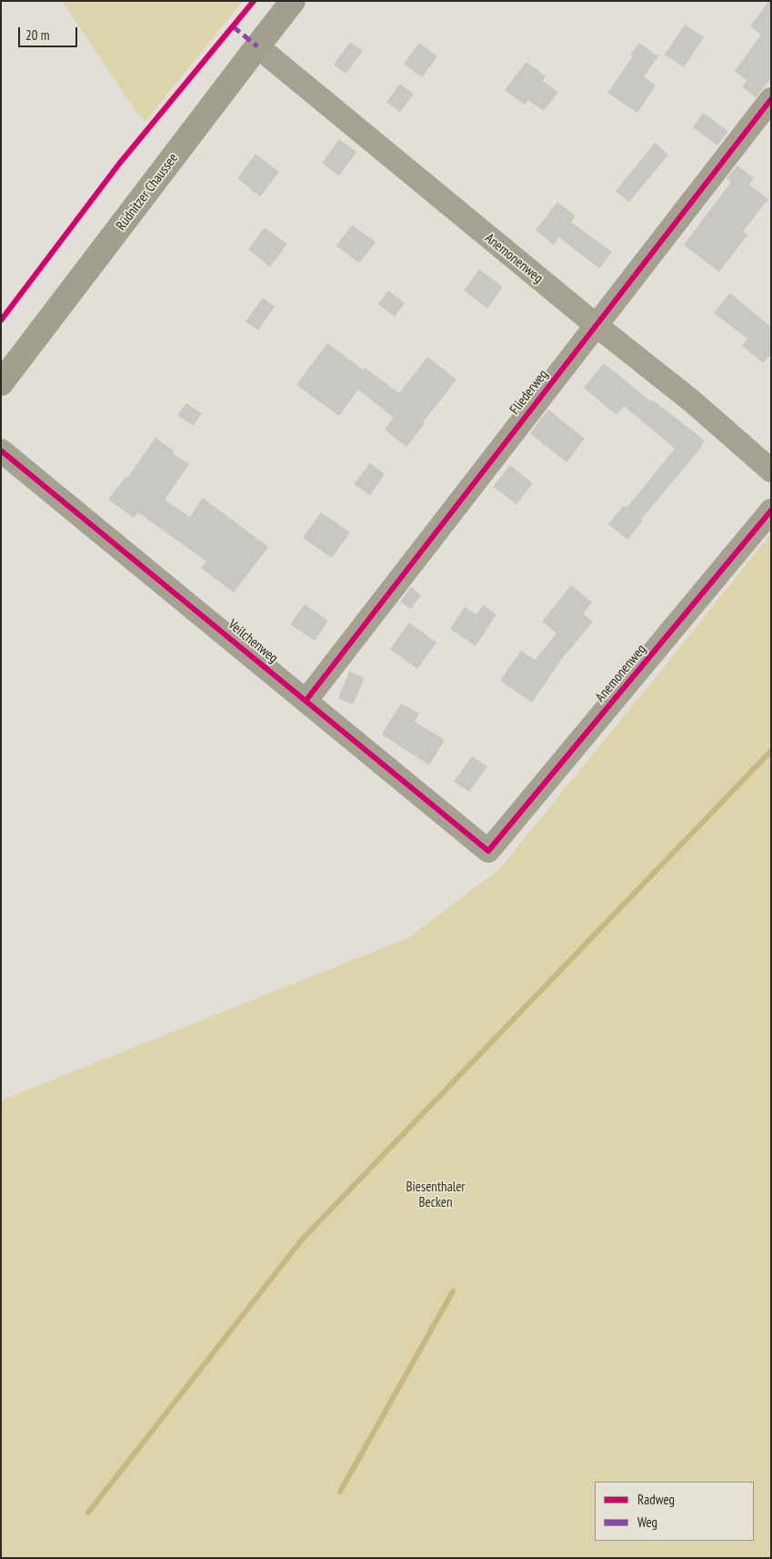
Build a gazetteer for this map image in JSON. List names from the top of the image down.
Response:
{
  "streets": {
    "main road": ["Rüdnitzer Chaussee"],
    "street": ["Anemonenweg", "Fliederweg", "Veilchenweg"]
  },
  "crossings": [
    ["Rüdnitzer Chaussee", "Anemonenweg"],
    ["Anemonenweg", "Fliederweg"],
    ["Anemonenweg", "Veilchenweg"],
    ["Fliederweg", "Veilchenweg"]
  ],
  "parks": ["Biesenthaler Becken"],
  "legend": ["Radweg", "Weg"],
  "scale_bar": "20 m"
}
